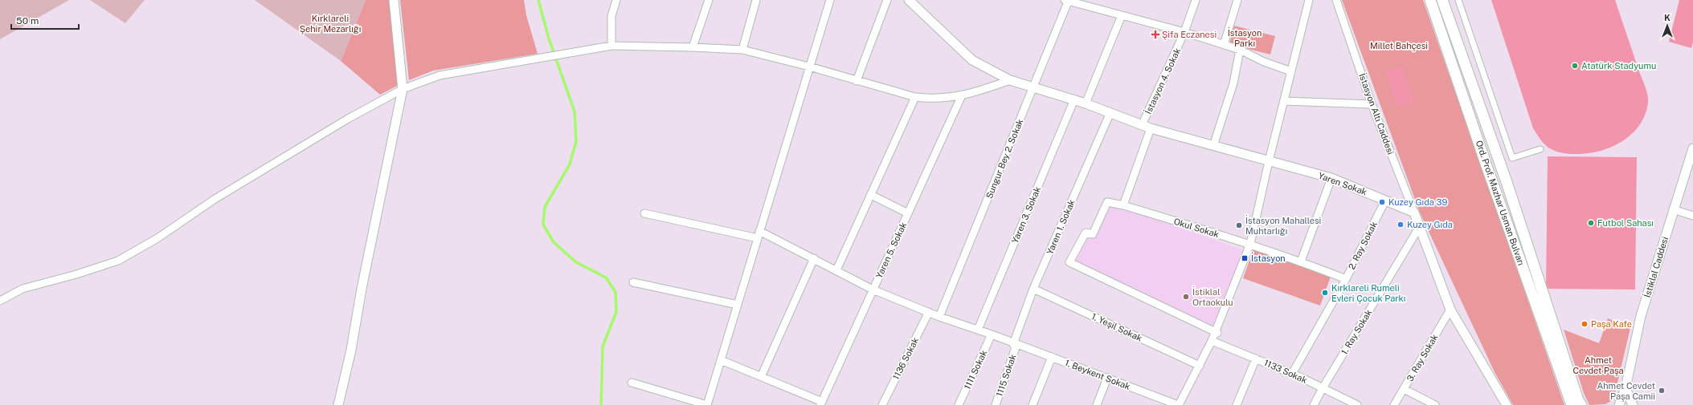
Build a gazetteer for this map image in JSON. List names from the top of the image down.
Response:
{
  "streets": {
    "main road": ["Ord. Prof. Mazhar Usman Bulvarı"],
    "street": [
      "İstasyon 4. Sokak",
      "İstasyon Altı Caddesi",
      "Sungur Bey 2. Sokak",
      "Yaren Sokak",
      "Yaren 3. Sokak",
      "Yaren 1. Sokak",
      "Okul Sokak",
      "2. Ray Sokak",
      "Yaren 5. Sokak",
      "İstiklal Caddesi",
      "1. Yeşil Sokak",
      "1. Ray Sokak",
      "3. Ray Sokak",
      "1136 Sokak",
      "1111 Sokak",
      "1133 Sokak",
      "1. Beykent Sokak",
      "1115 Sokak"
    ]
  },
  "crossings": [
    ["İstasyon 4. Sokak", "Yaren Sokak"],
    ["İstasyon Altı Caddesi", "Yaren Sokak"],
    ["İstasyon Altı Caddesi", "1. Ray Sokak"],
    ["İstasyon Altı Caddesi", "3. Ray Sokak"],
    ["Sungur Bey 2. Sokak", "Yaren Sokak"],
    ["Sungur Bey 2. Sokak", "1. Beykent Sokak"],
    ["Yaren Sokak", "Yaren 3. Sokak"],
    ["Yaren Sokak", "Yaren 1. Sokak"],
    ["Yaren Sokak", "2. Ray Sokak"],
    ["Yaren 3. Sokak", "1. Beykent Sokak"],
    ["Yaren 1. Sokak", "1. Yeşil Sokak"],
    ["Yaren 1. Sokak", "1. Beykent Sokak"],
    ["Yaren 1. Sokak", "1115 Sokak"],
    ["Okul Sokak", "2. Ray Sokak"],
    ["2. Ray Sokak", "1133 Sokak"],
    ["Yaren 5. Sokak", "1. Beykent Sokak"],
    ["1. Ray Sokak", "1133 Sokak"],
    ["1136 Sokak", "1. Beykent Sokak"],
    ["1111 Sokak", "1. Beykent Sokak"],
    ["1. Beykent Sokak", "1115 Sokak"]
  ],
  "parks": [
    "Kırklareli Şehir Mezarlığı",
    "İstasyon Parkı",
    "Millet Bahçesi",
    "Ahmet Cevdet Paşa"
  ],
  "places": {
    "health": ["Şifa Eczanesi"],
    "other": [
      "Atatürk Stadyumu",
      "Kuzey Gıda 39",
      "Futbol Sahası",
      "Kuzey Gıda",
      "İstasyon Mahallesi Muhtarlığı",
      "Kırklareli Rumeli Evleri Çocuk Parkı",
      "İstiklal Ortaokulu",
      "Paşa Kafe",
      "Ahmet Cevdet Paşa Camii"
    ],
    "transit": ["İstasyon"]
  },
  "scale_bar": "50 m",
  "north": "top"
}
